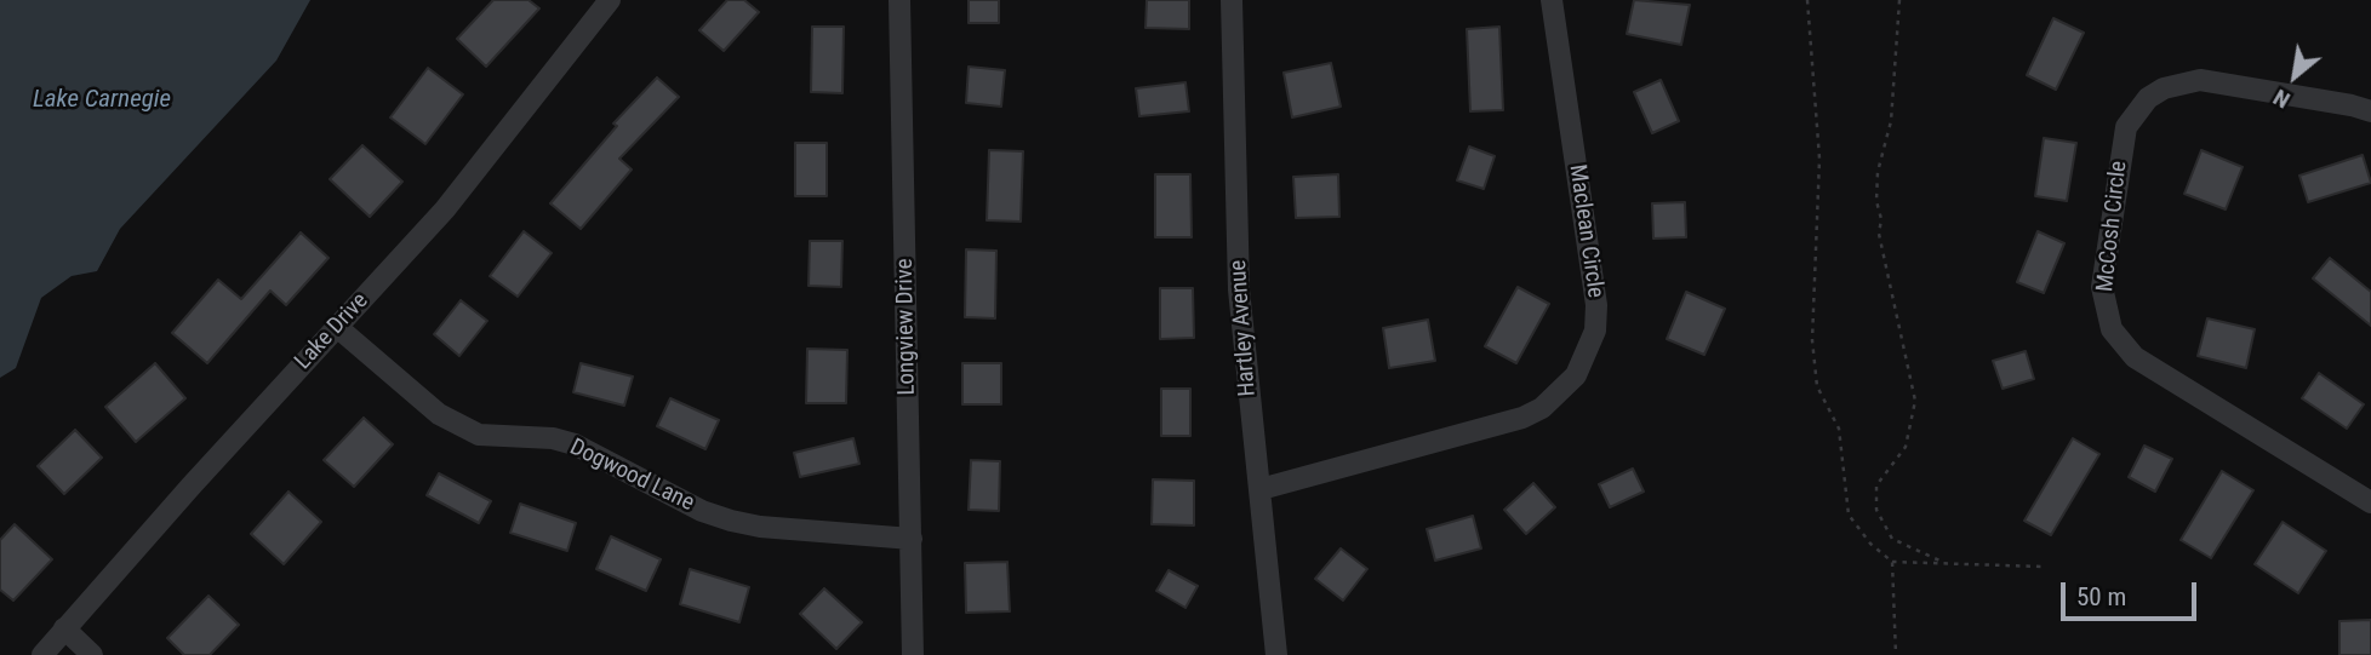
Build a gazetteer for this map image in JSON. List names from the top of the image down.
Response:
{
  "streets": {
    "street": [
      "McCosh Circle",
      "Maclean Circle",
      "Longview Drive",
      "Hartley Avenue",
      "Lake Drive",
      "Dogwood Lane"
    ]
  },
  "crossings": [
    ["Maclean Circle", "Hartley Avenue"],
    ["Longview Drive", "Dogwood Lane"],
    ["Lake Drive", "Dogwood Lane"]
  ],
  "water": ["Lake Carnegie"],
  "scale_bar": "50 m",
  "north": "bottom left"
}
